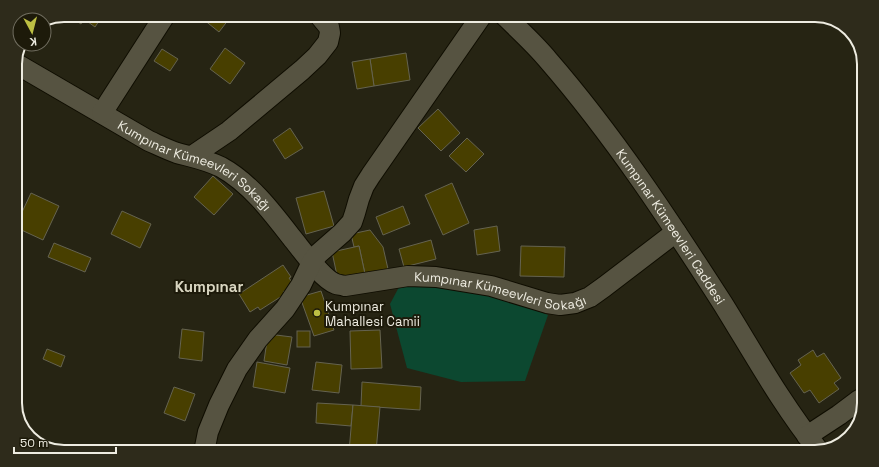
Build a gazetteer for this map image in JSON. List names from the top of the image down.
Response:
{
  "streets": {
    "street": ["Kumpınar Kümeevleri Sokağı", "Kumpınar Kümeevleri Caddesi"]
  },
  "crossings": [
    ["Kumpınar Kümeevleri Sokağı", "Kumpınar Kümeevleri Caddesi"]
  ],
  "districts": ["Kumpınar"],
  "places": ["Kumpınar Mahallesi Camii"],
  "scale_bar": "50 m",
  "north": "bottom"
}
